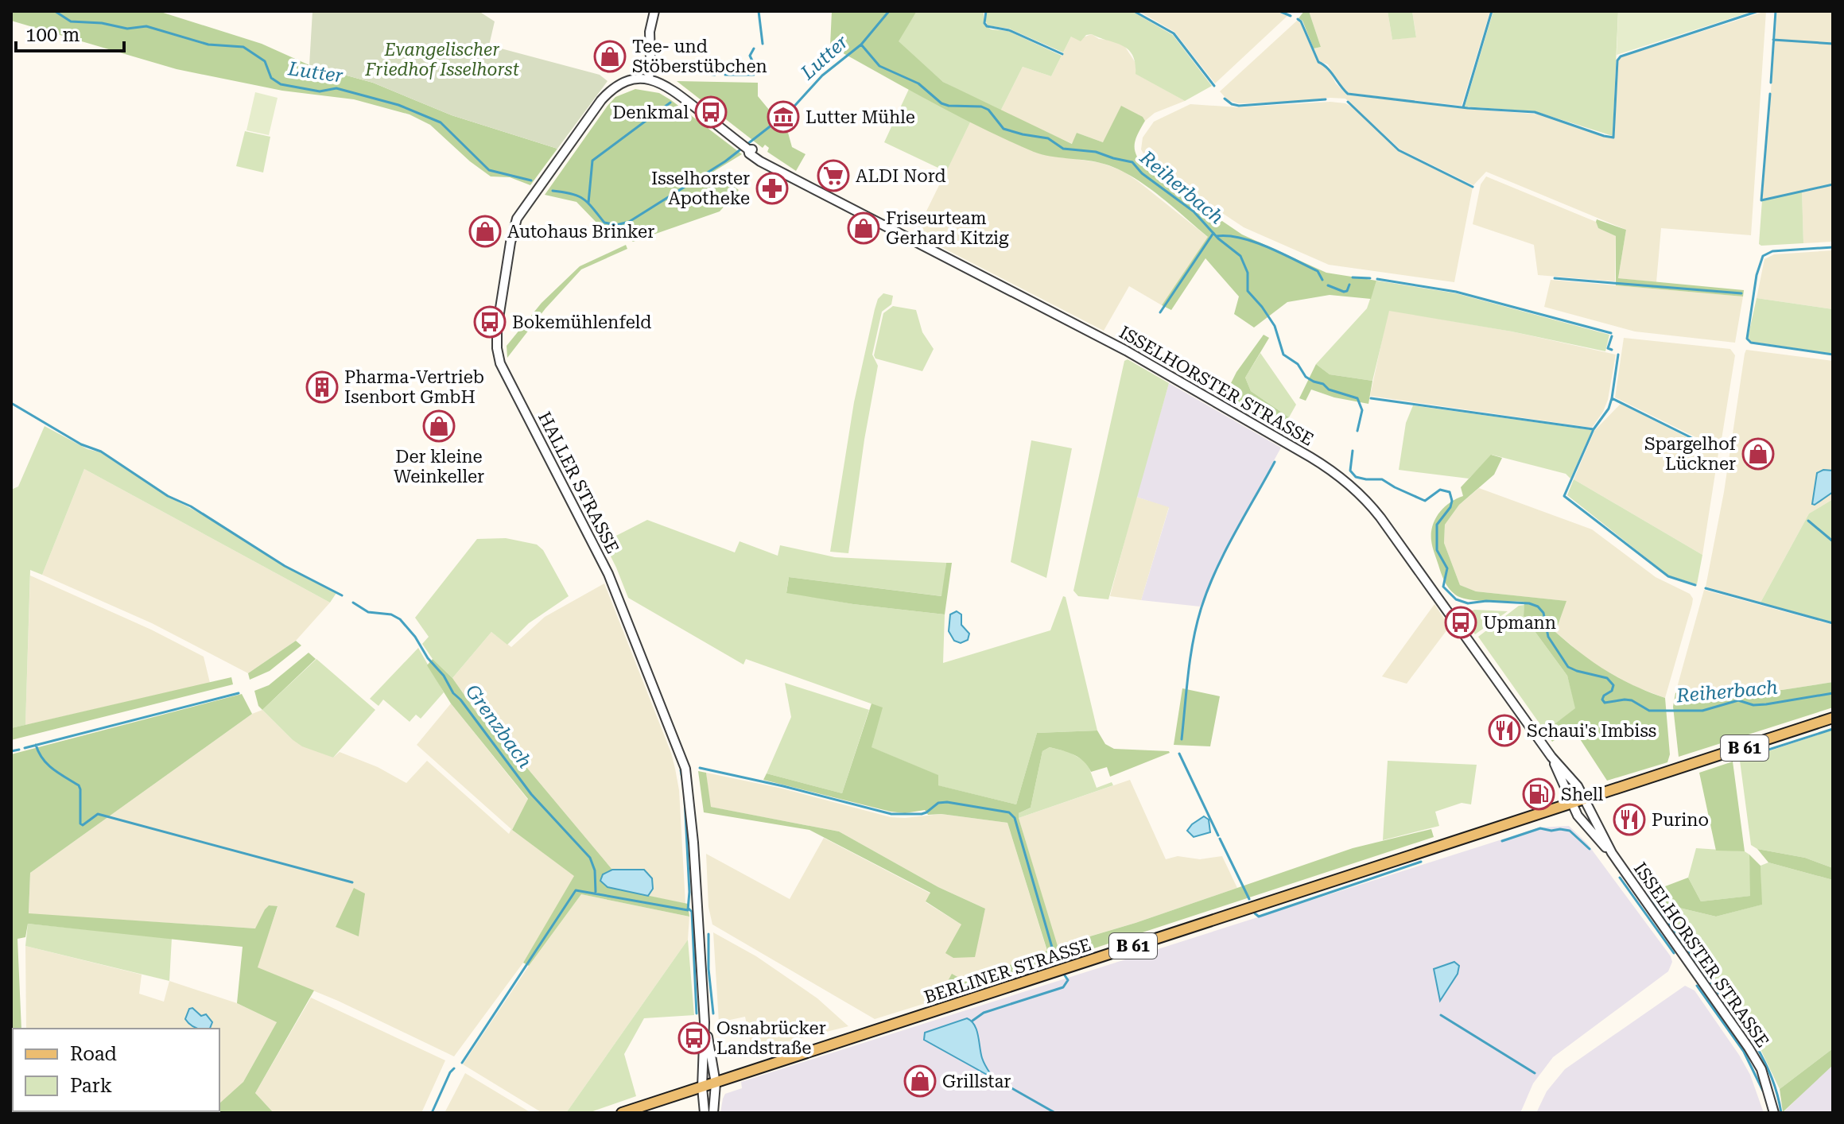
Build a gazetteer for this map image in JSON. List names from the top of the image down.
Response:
{
  "streets": {
    "main road": ["B 61", "BERLINER STRASSE"],
    "street": ["ISSELHORSTER STRASSE", "HALLER STRASSE"]
  },
  "crossings": [
    ["ISSELHORSTER STRASSE", "HALLER STRASSE"],
    ["ISSELHORSTER STRASSE", "B 61"],
    ["ISSELHORSTER STRASSE", "BERLINER STRASSE"],
    ["HALLER STRASSE", "BERLINER STRASSE"],
    ["B 61", "BERLINER STRASSE"]
  ],
  "water": ["Lutter", "Reiherbach", "Grenzbach"],
  "parks": ["Evangelischer Friedhof Isselhorst"],
  "places": {
    "shop": [
      "Tee- und Stöberstübchen",
      "Friseurteam Gerhard Kitzig",
      "Autohaus Brinker",
      "Der kleine Weinkeller",
      "Spargelhof Lückner",
      "Grillstar"
    ],
    "bus stop": [
      "Denkmal",
      "Bokemühlenfeld",
      "Upmann",
      "Osnabrücker Landstraße"
    ],
    "museum": ["Lutter Mühle"],
    "supermarket": ["ALDI Nord"],
    "pharmacy": ["Isselhorster Apotheke"],
    "building": ["Pharma-Vertrieb Isenbort GmbH"],
    "restaurant": ["Schaui's Imbiss", "Purino"],
    "fuel station": ["Shell"]
  },
  "legend": ["Road", "Park"],
  "scale_bar": "100 m"
}
